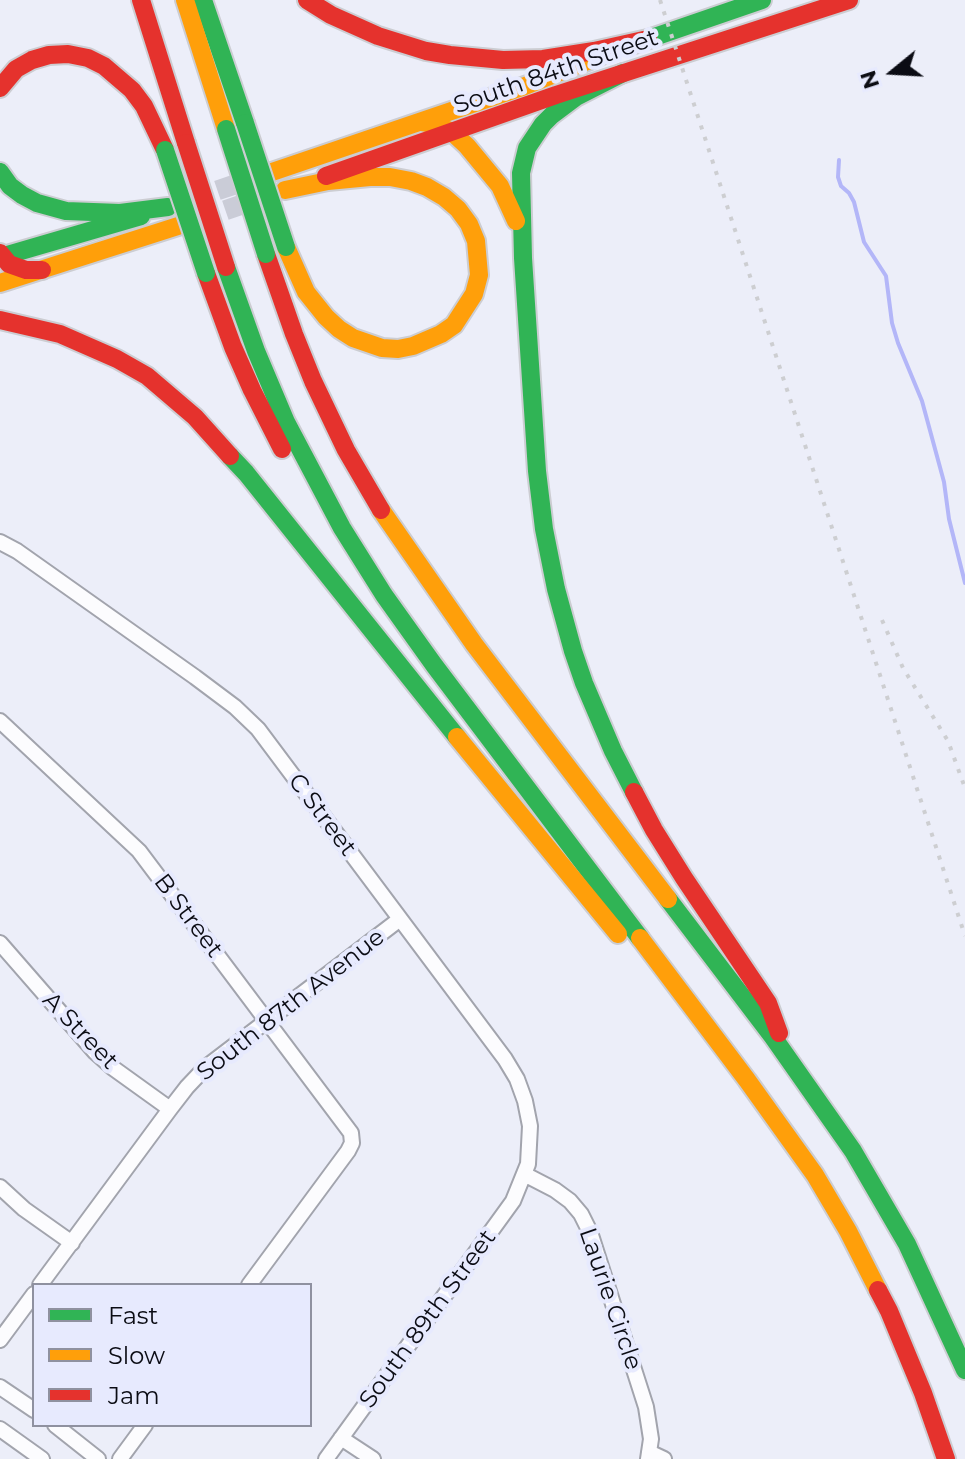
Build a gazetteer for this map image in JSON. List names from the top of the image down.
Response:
{
  "streets": {
    "main road": ["South 84th Street"],
    "street": [
      "C Street",
      "B Street",
      "South 87th Avenue",
      "A Street",
      "Laurie Circle",
      "South 89th Street"
    ]
  },
  "crossings": [
    ["C Street", "South 87th Avenue"],
    ["C Street", "Laurie Circle"],
    ["C Street", "South 89th Street"],
    ["B Street", "South 87th Avenue"],
    ["South 87th Avenue", "A Street"],
    ["Laurie Circle", "South 89th Street"]
  ],
  "legend": ["Fast", "Slow", "Jam"],
  "north": "left"
}
